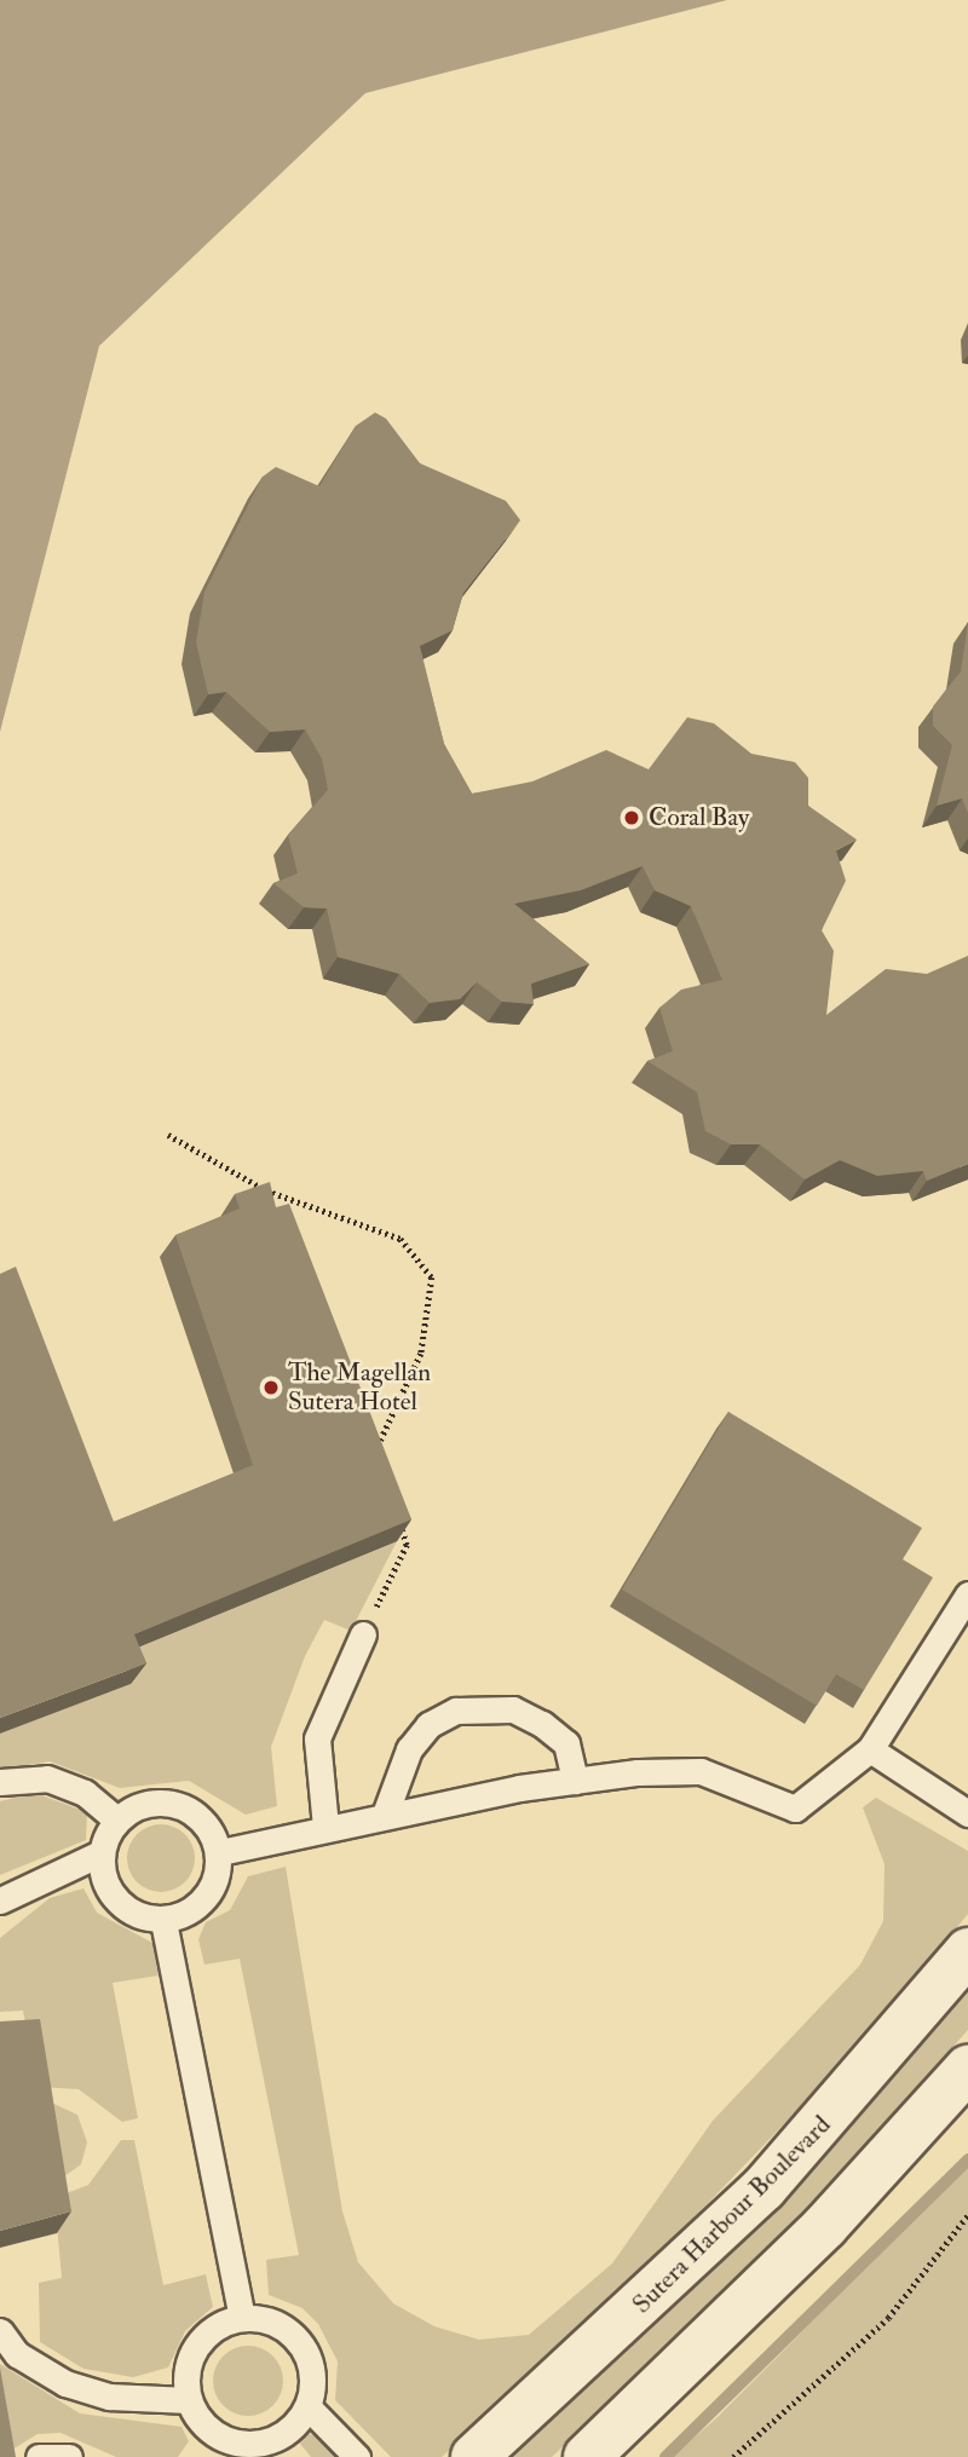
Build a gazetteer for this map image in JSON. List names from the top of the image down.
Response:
{
  "streets": {
    "street": ["Sutera Harbour Boulevard"]
  },
  "places": ["Coral Bay", "The Magellan Sutera Hotel"]
}
